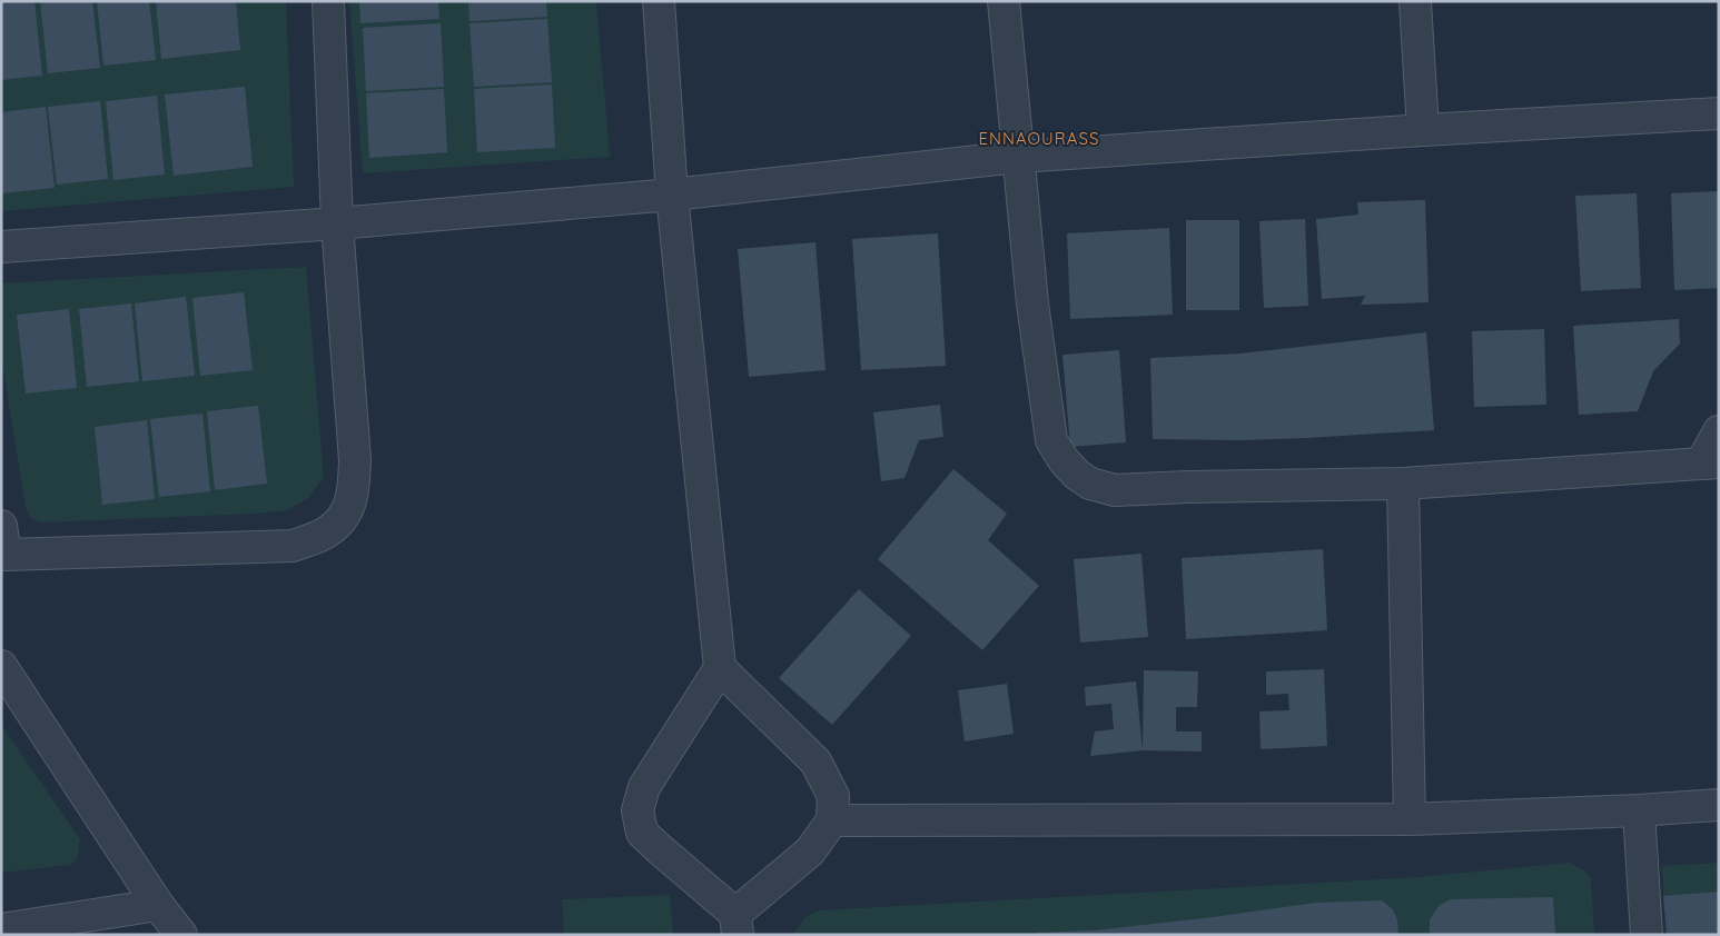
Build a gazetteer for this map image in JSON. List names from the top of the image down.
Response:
{
  "districts": ["ENNAOURASS"]
}
